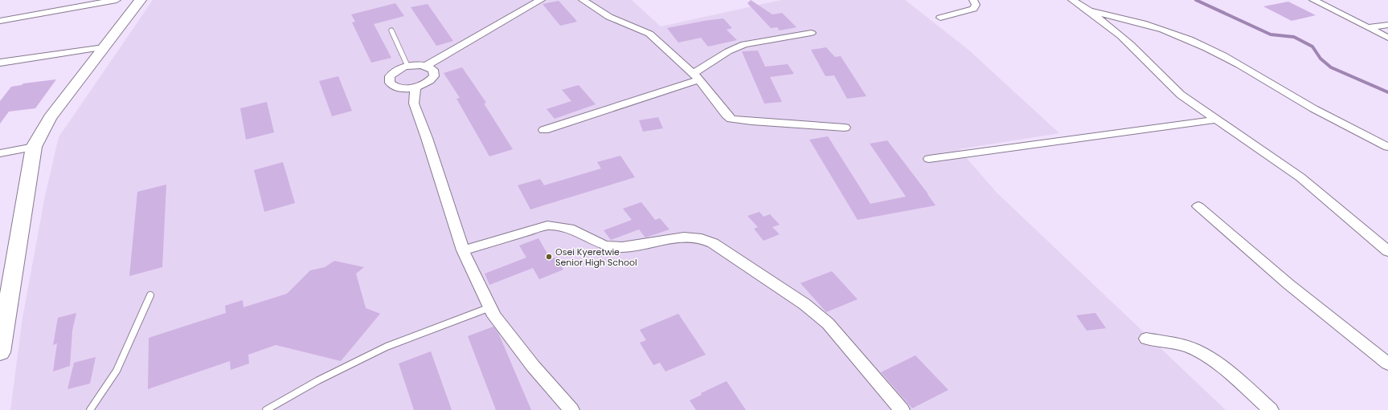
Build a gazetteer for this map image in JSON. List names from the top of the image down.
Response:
{
  "places": ["Osei Kyeretwie Senior High School"]
}
